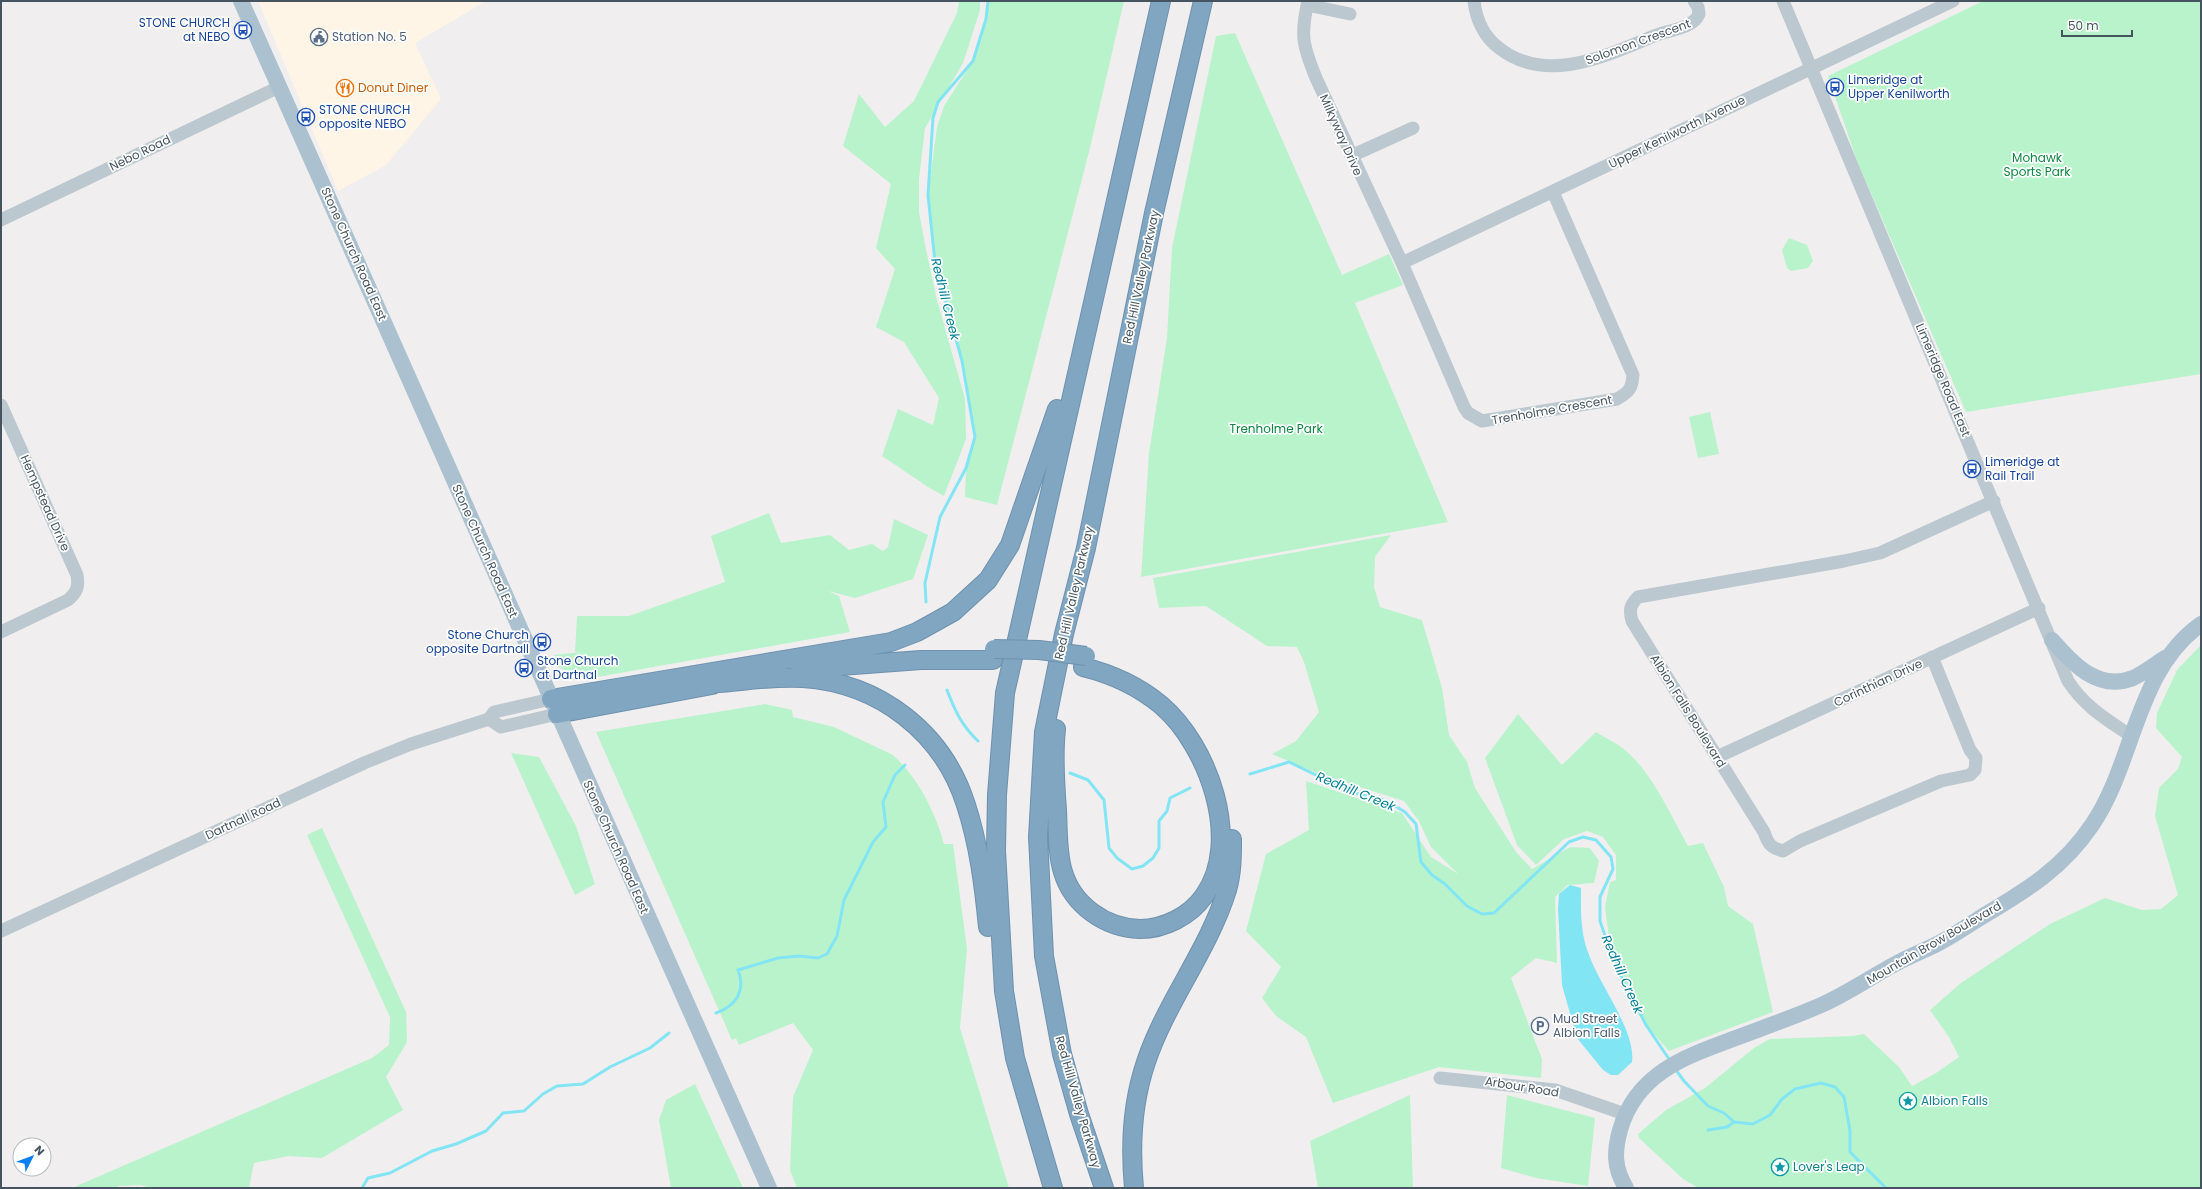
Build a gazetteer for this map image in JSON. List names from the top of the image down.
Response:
{
  "streets": {
    "highway": ["Red Hill Valley Parkway"],
    "main road": ["Stone Church Road East", "Mountain Brow Boulevard"],
    "street": [
      "Solomon Crescent",
      "Upper Kenilworth Avenue",
      "Milkyway Drive",
      "Nebo Road",
      "Limeridge Road East",
      "Trenholme Crescent",
      "Hempstead Drive",
      "Corinthian Drive",
      "Albion Falls Boulevard",
      "Dartnall Road",
      "Arbour Road"
    ]
  },
  "crossings": [
    ["Upper Kenilworth Avenue", "Milkyway Drive"],
    ["Upper Kenilworth Avenue", "Limeridge Road East"],
    ["Upper Kenilworth Avenue", "Trenholme Crescent"],
    ["Milkyway Drive", "Trenholme Crescent"],
    ["Nebo Road", "Stone Church Road East"],
    ["Stone Church Road East", "Dartnall Road"],
    ["Limeridge Road East", "Corinthian Drive"],
    ["Limeridge Road East", "Albion Falls Boulevard"],
    ["Limeridge Road East", "Mountain Brow Boulevard"],
    ["Corinthian Drive", "Albion Falls Boulevard"],
    ["Mountain Brow Boulevard", "Arbour Road"]
  ],
  "water": ["Redhill Creek"],
  "parks": ["Mohawk Sports Park", "Trenholme Park"],
  "places": {
    "bus stop": [
      "STONE CHURCH at NEBO",
      "Limeridge at Upper Kenilworth",
      "STONE CHURCH opposite NEBO",
      "Limeridge at Rail Trail",
      "Stone Church opposite Dartnall",
      "Stone Church at Dartnal"
    ],
    "public building": ["Station No. 5"],
    "restaurant": ["Donut Diner"],
    "parking": ["Mud Street Albion Falls"],
    "place": ["Albion Falls", "Lover's Leap"]
  },
  "scale_bar": "50 m",
  "north": "top right"
}
